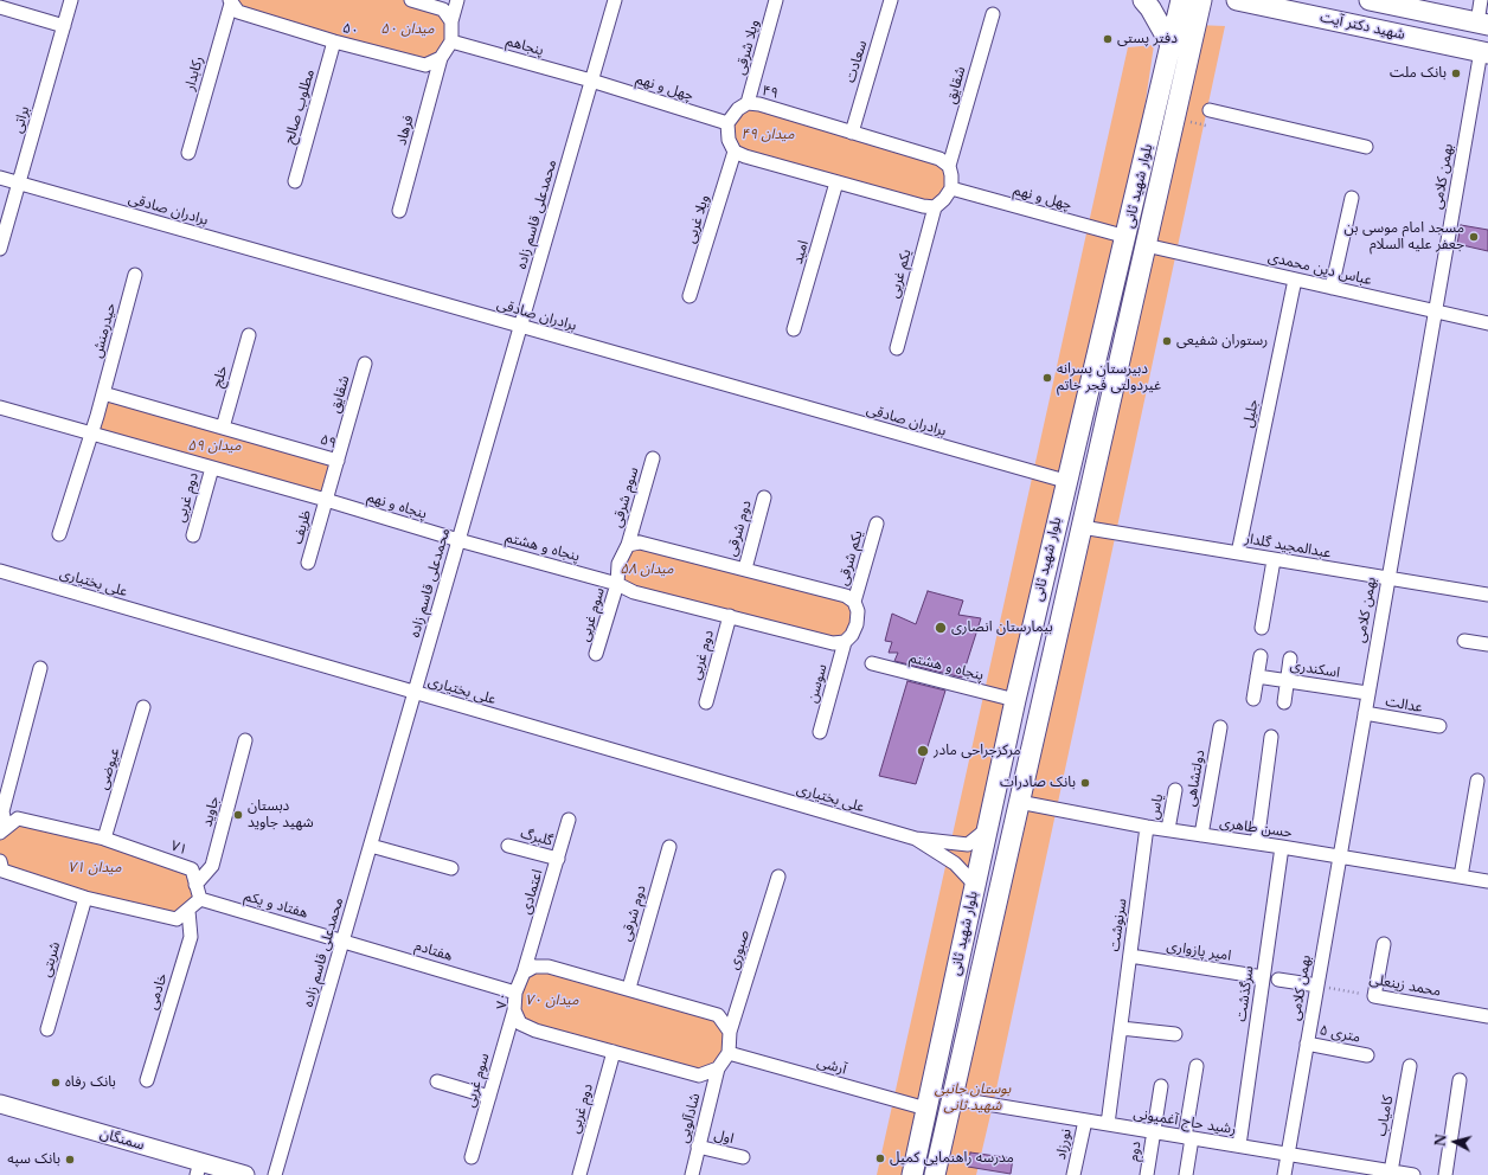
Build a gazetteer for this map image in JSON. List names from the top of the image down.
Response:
{
  "streets": {
    "main road": ["شهید دکتر آیت", "بلوار شهید ثانی", "سمنگان"],
    "street": [
      "۵۰",
      "پنجاهم",
      "ویلا شرقی",
      "سعادت",
      "رکابدار",
      "شقایق",
      "چهل و نهم",
      "۴۹",
      "مطلوب صالح",
      "براتی",
      "فرهاد",
      "بهمن کلامی",
      "برادران صادقی",
      "محمدعلی قاسم زاده",
      "ویلا غربی",
      "امید",
      "عباس دین محمدی",
      "یکم غربی",
      "حیدرمنش",
      "خلج",
      "جلیل",
      "۵۹",
      "دوم غربی",
      "سوم شرقی",
      "پنجاه و نهم",
      "ظریف",
      "دوم شرقی",
      "عبدالمجید گلدار",
      "پنجاه و هشتم",
      "یکم شرقی",
      "علی بختیاری",
      "سوم غربی",
      "اسکندری",
      "سوسن",
      "عدالت",
      "عیوضی",
      "دولتشاهی",
      "یاس",
      "جاوید",
      "حسن طاهری",
      "گلبرگ",
      "۷۱",
      "اعتمادی",
      "هفتاد و یکم",
      "سرنوشت",
      "صبوری",
      "هفتادم",
      "امیر پازواری",
      "شربتی",
      "محمد زینعلی",
      "خادمی",
      "سرگذشت",
      "۷۰",
      "۵ متری",
      "آرشی",
      "کامیاب",
      "شادآلویی",
      "رشید حاج آغمیونی",
      "اول",
      "نورزاد",
      "دوم"
    ]
  },
  "crossings": [
    ["شهید دکتر آیت", "بهمن کلامی"],
    ["۵۰", "رکابدار"],
    ["۵۰", "مطلوب صالح"],
    ["۵۰", "فرهاد"],
    ["پنجاهم", "چهل و نهم"],
    ["پنجاهم", "محمدعلی قاسم زاده"],
    ["ویلا شرقی", "۴۹"],
    ["سعادت", "۴۹"],
    ["شقایق", "۴۹"],
    ["شقایق", "۵۹"],
    ["چهل و نهم", "۴۹"],
    ["چهل و نهم", "بلوار شهید ثانی"],
    ["چهل و نهم", "محمدعلی قاسم زاده"],
    ["براتی", "برادران صادقی"],
    ["بهمن کلامی", "عباس دین محمدی"],
    ["بهمن کلامی", "عبدالمجید گلدار"],
    ["بهمن کلامی", "اسکندری"],
    ["بهمن کلامی", "عدالت"],
    ["بهمن کلامی", "حسن طاهری"],
    ["بهمن کلامی", "محمد زینعلی"],
    ["بهمن کلامی", "۵ متری"],
    ["بهمن کلامی", "رشید حاج آغمیونی"],
    ["بلوار شهید ثانی", "برادران صادقی"],
    ["بلوار شهید ثانی", "عباس دین محمدی"],
    ["بلوار شهید ثانی", "عبدالمجید گلدار"],
    ["بلوار شهید ثانی", "پنجاه و هشتم"],
    ["بلوار شهید ثانی", "حسن طاهری"],
    ["بلوار شهید ثانی", "آرشی"],
    ["بلوار شهید ثانی", "رشید حاج آغمیونی"],
    ["برادران صادقی", "محمدعلی قاسم زاده"],
    ["محمدعلی قاسم زاده", "پنجاه و نهم"],
    ["محمدعلی قاسم زاده", "پنجاه و هشتم"],
    ["محمدعلی قاسم زاده", "علی بختیاری"],
    ["محمدعلی قاسم زاده", "هفتاد و یکم"],
    ["محمدعلی قاسم زاده", "هفتادم"],
    ["عباس دین محمدی", "جلیل"],
    ["حیدرمنش", "۵۹"],
    ["خلج", "۵۹"],
    ["جلیل", "عبدالمجید گلدار"],
    ["۵۹", "پنجاه و نهم"],
    ["۵۹", "ظریف"],
    ["دوم غربی", "۷۰"],
    ["پنجاه و نهم", "ظریف"],
    ["پنجاه و نهم", "پنجاه و هشتم"],
    ["پنجاه و هشتم", "سوم غربی"],
    ["سوم غربی", "۷۰"],
    ["عیوضی", "۷۱"],
    ["دولتشاهی", "حسن طاهری"],
    ["یاس", "حسن طاهری"],
    ["جاوید", "۷۱"],
    ["حسن طاهری", "سرنوشت"],
    ["حسن طاهری", "سرگذشت"],
    ["گلبرگ", "اعتمادی"],
    ["۷۱", "هفتاد و یکم"],
    ["اعتمادی", "۷۰"],
    ["هفتاد و یکم", "هفتادم"],
    ["سرنوشت", "امیر پازواری"],
    ["سرنوشت", "رشید حاج آغمیونی"],
    ["هفتادم", "۷۰"],
    ["امیر پازواری", "سرگذشت"],
    ["سرگذشت", "رشید حاج آغمیونی"],
    ["۷۰", "شادآلویی"],
    ["کامیاب", "رشید حاج آغمیونی"],
    ["شادآلویی", "اول"],
    ["رشید حاج آغمیونی", "نورزاد"],
    ["رشید حاج آغمیونی", "دوم"]
  ],
  "parks": [
    "میدان ۵۰",
    "میدان ۴۹",
    "میدان ۵۹",
    "میدان ۵۸",
    "میدان ۷۱",
    "میدان ۷۰",
    "بوستان جانبی شهید ثانی"
  ],
  "places": [
    "دفتر پستی",
    "بانک ملت",
    "مسجد امام موسی بن جعفر علیه السلام",
    "رستوران شفیعی",
    "دبیرستان پسرانه غیردولتی فجر خاتم",
    "بیمارستان انصاری",
    "مرکزجراحی مادر",
    "بانک صادرات",
    "دبستان شهید جاوید",
    "بانک رفاه",
    "مدرسه راهنمایی کمیل",
    "بانک سپه"
  ],
  "north": "left"
}
